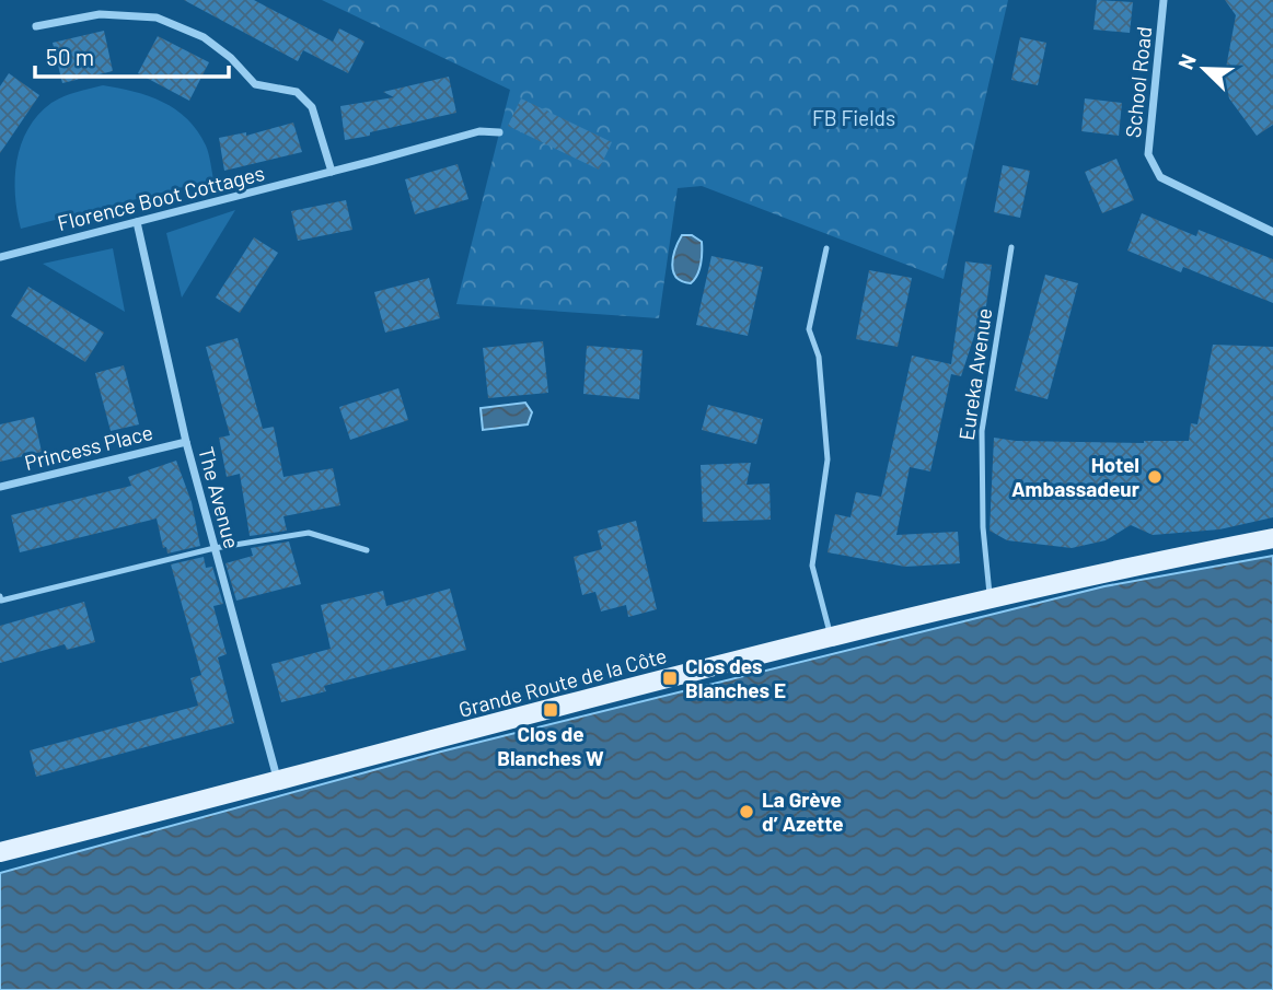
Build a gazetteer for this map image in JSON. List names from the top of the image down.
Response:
{
  "streets": {
    "main road": ["Grande Route de la Côte"],
    "street": [
      "School Road",
      "Florence Boot Cottages",
      "Princess Place",
      "The Avenue"
    ],
    "lane": ["Eureka Avenue"]
  },
  "crossings": [
    ["Florence Boot Cottages", "The Avenue"],
    ["Eureka Avenue", "Grande Route de la Côte"],
    ["Princess Place", "The Avenue"],
    ["The Avenue", "Grande Route de la Côte"]
  ],
  "parks": ["FB Fields"],
  "places": {
    "other": ["Hotel Ambassadeur", "La Grève d’ Azette"],
    "transit": ["Clos des Blanches E", "Clos de Blanches W"]
  },
  "scale_bar": "50 m",
  "north": "top left"
}
